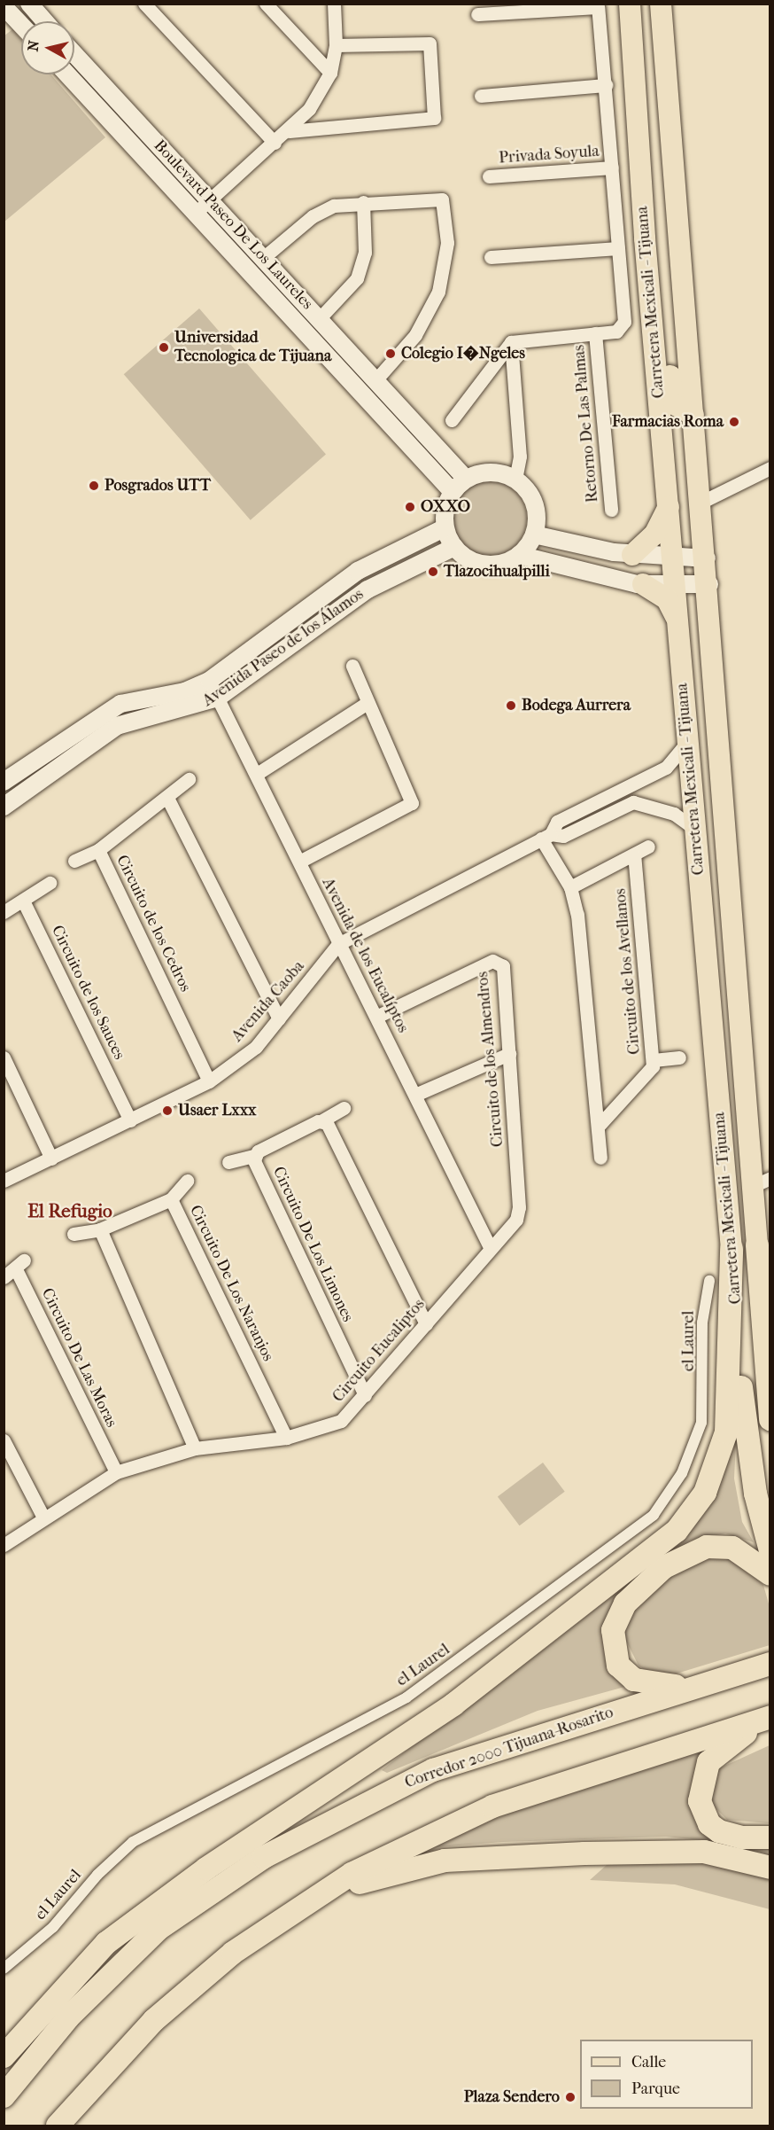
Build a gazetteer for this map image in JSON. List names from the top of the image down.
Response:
{
  "streets": {
    "highway": ["Carretera Mexicali - Tijuana", "Corredor 2000 Tijuana-Rosarito"],
    "street": [
      "Privada Soyula",
      "Boulevard Paseo De Los Laureles",
      "Retorno De Las Palmas",
      "Avenida Paseo de los Álamos",
      "Circuito de los Cedros",
      "Avenida de los Eucalíptos",
      "Circuito de los Avellanos",
      "Circuito de los Sauces",
      "Avenida Caoba",
      "Circuito de los Almendros",
      "Circuito De Los Limones",
      "Circuito De Los Naranjos",
      "el Laurel",
      "Circuito Eucaliptos",
      "Circuito De Las Moras"
    ]
  },
  "crossings": [
    ["Boulevard Paseo De Los Laureles", "Avenida Paseo de los Álamos"],
    ["Avenida Paseo de los Álamos", "Avenida de los Eucalíptos"],
    ["Circuito de los Cedros", "Avenida Caoba"],
    ["Avenida de los Eucalíptos", "Avenida Caoba"],
    ["Avenida de los Eucalíptos", "Circuito de los Almendros"],
    ["Avenida de los Eucalíptos", "Circuito Eucaliptos"],
    ["Circuito de los Sauces", "Avenida Caoba"],
    ["Circuito de los Almendros", "Circuito Eucaliptos"],
    ["Circuito De Los Limones", "Circuito Eucaliptos"],
    ["Circuito De Los Naranjos", "Circuito Eucaliptos"],
    ["Circuito Eucaliptos", "Circuito De Las Moras"]
  ],
  "districts": ["El Refugio"],
  "places": [
    "Universidad Tecnologica de Tijuana",
    "Colegio I�Ngeles",
    "Farmacias Roma",
    "Posgrados UTT",
    "OXXO",
    "Tlazocihualpilli",
    "Bodega Aurrera",
    "Usaer Lxxx",
    "Plaza Sendero"
  ],
  "legend": ["Calle", "Parque"],
  "north": "left"
}
